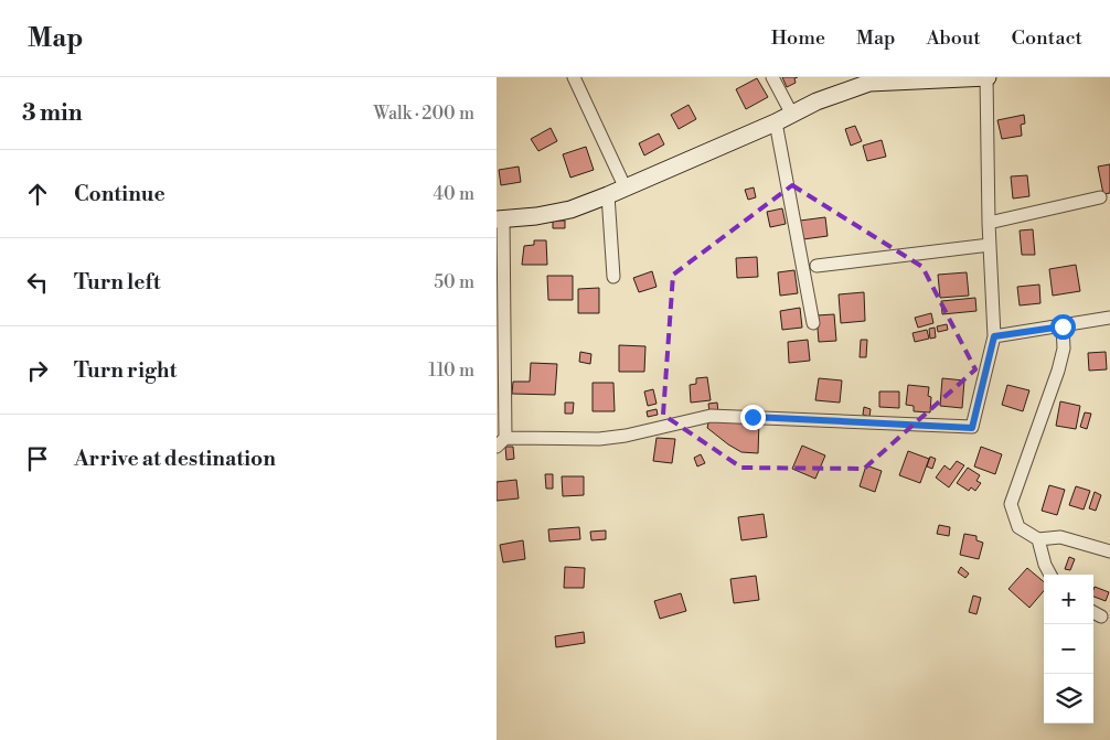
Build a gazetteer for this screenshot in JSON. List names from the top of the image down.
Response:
{
  "page": {
    "header": "Map",
    "nav": [
      "Home",
      "Map",
      "About",
      "Contact"
    ],
    "heading": ["3 min", "Walk · 200 m"],
    "list": [
      ["Continue", "40 m"],
      ["Turn left", "50 m"],
      ["Turn right", "110 m"],
      "Arrive at destination"
    ],
    "map_buttons": ["+", "−"]
  }
}
